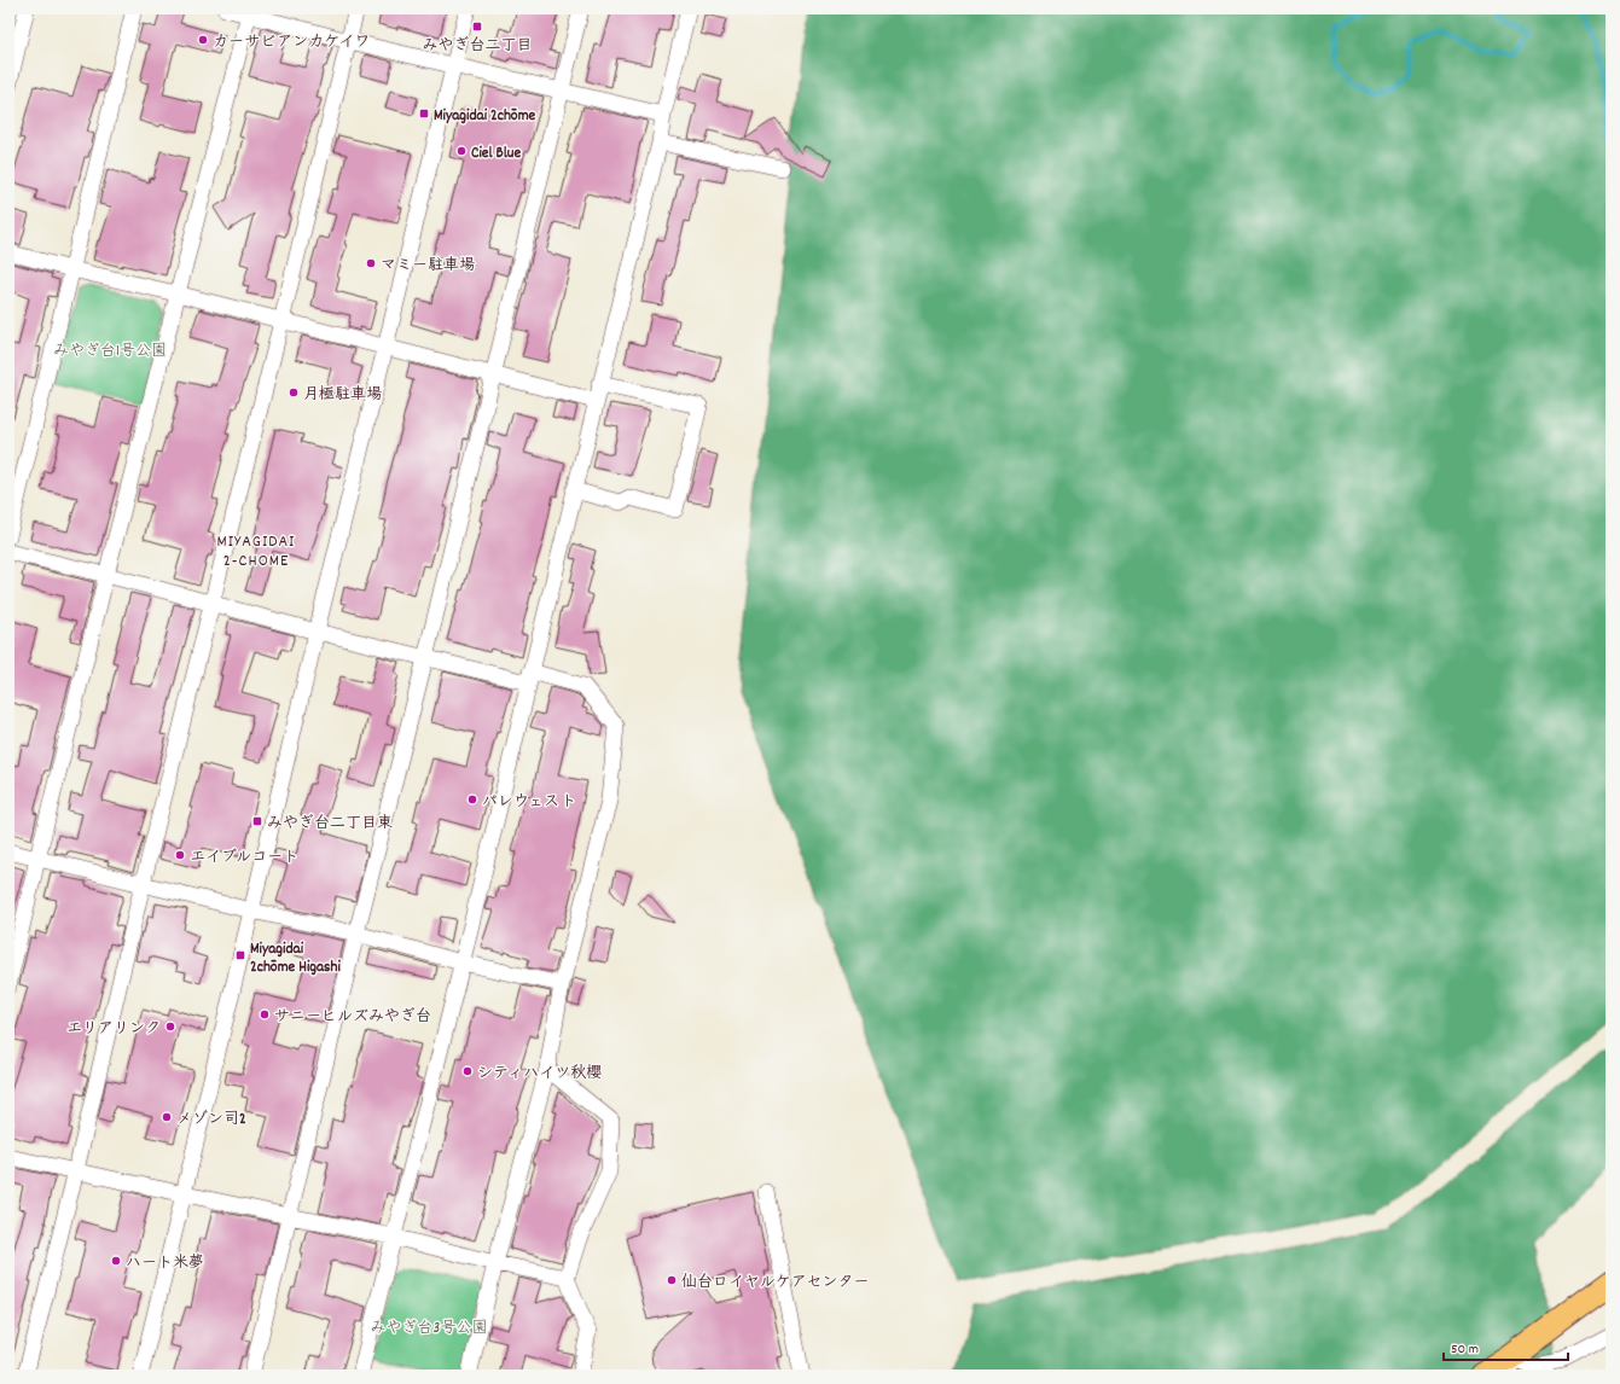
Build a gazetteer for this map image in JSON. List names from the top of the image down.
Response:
{
  "districts": ["MIYAGIDAI 2-CHOME"],
  "parks": ["みやぎ台1号公園", "みやぎ台3号公園"],
  "places": {
    "transit": [
      "みやぎ台二丁目",
      "Miyagidai 2chōme",
      "みやぎ台二丁目東",
      "Miyagidai 2chōme Higashi"
    ],
    "other": [
      "カーサビアンカケイワ",
      "Ciel Blue",
      "マミー駐車場",
      "月極駐車場",
      "パレウェスト",
      "エイブルコート",
      "サニーヒルズみやぎ台",
      "エリアリンク",
      "シティハイツ秋櫻",
      "メゾン司2",
      "ハート米夢",
      "仙台ロイヤルケアセンター"
    ]
  },
  "scale_bar": "50 m"
}
